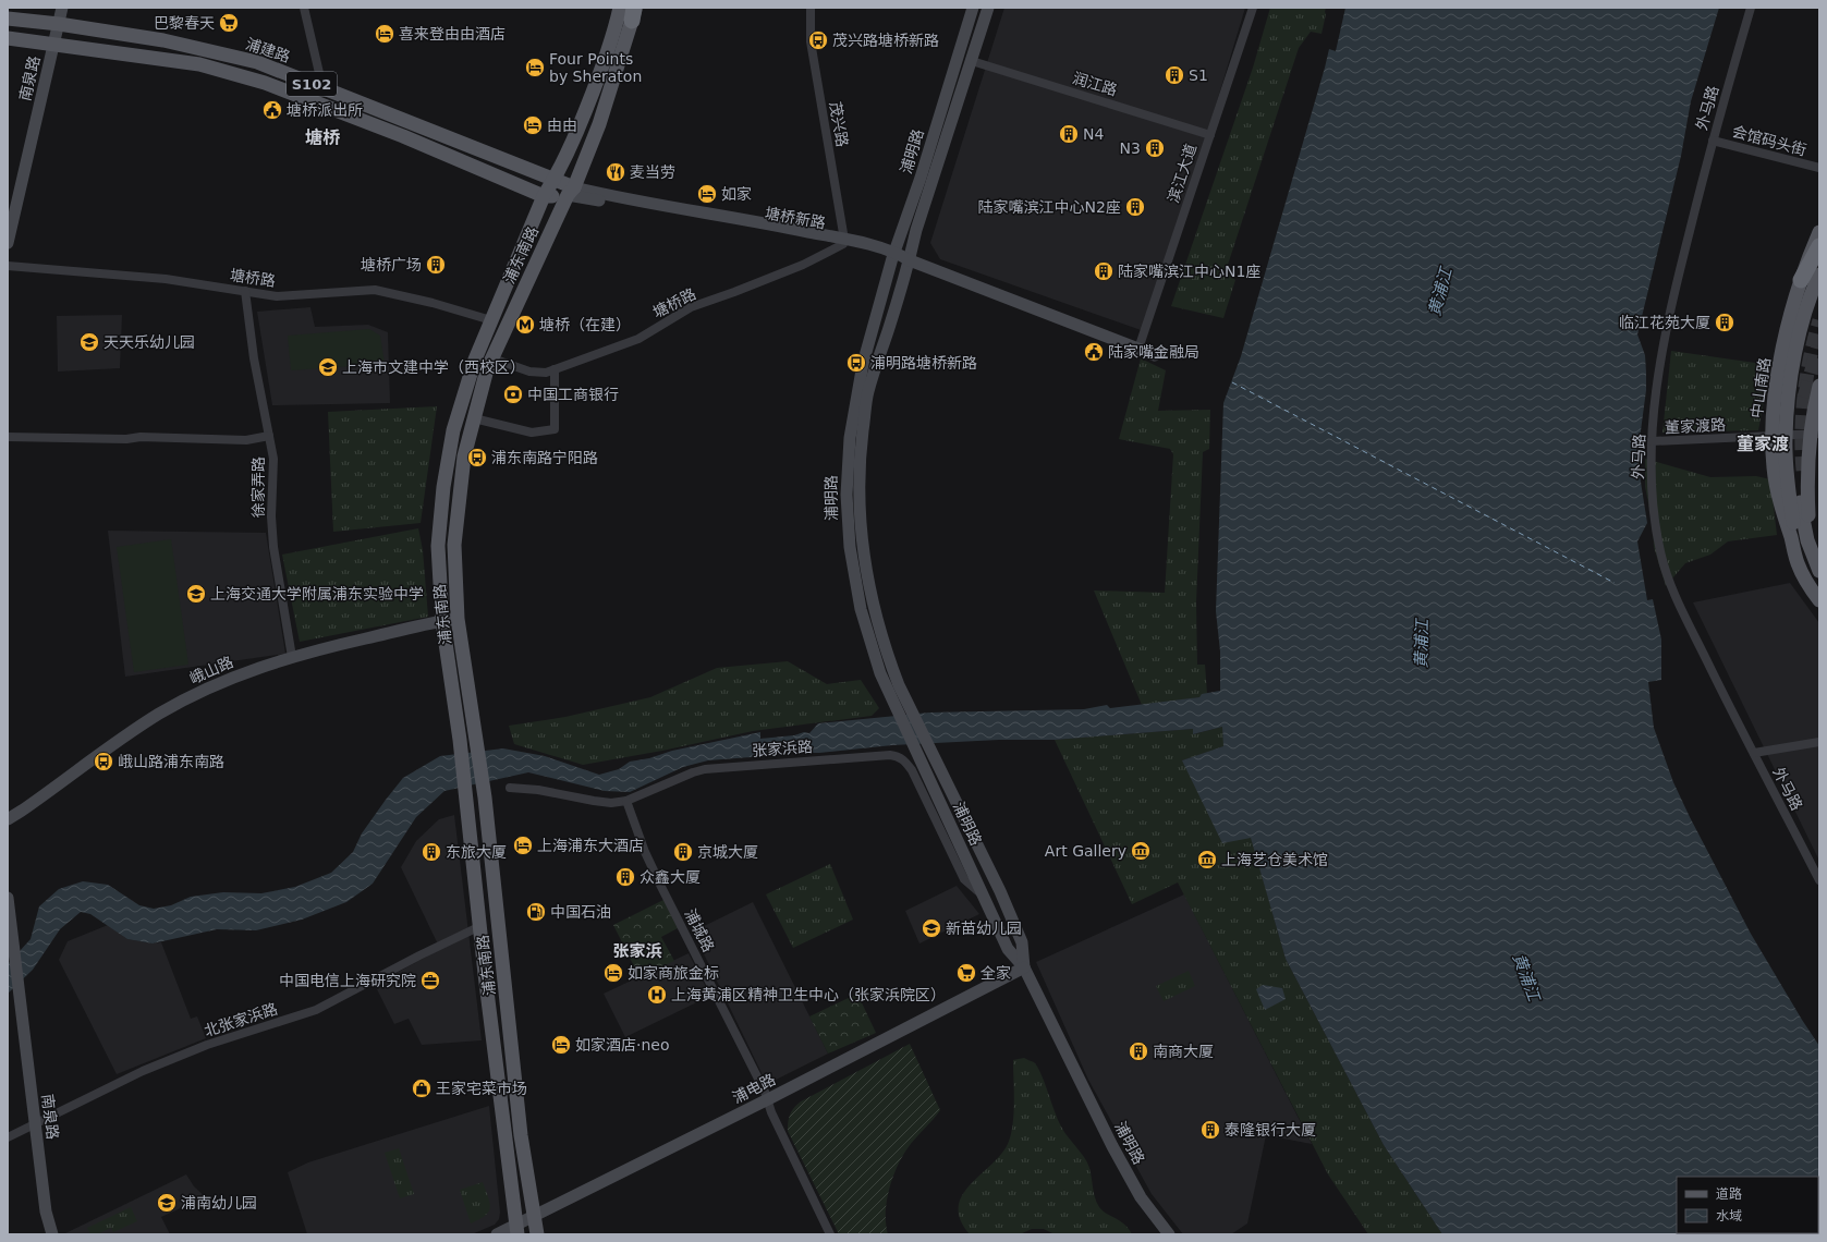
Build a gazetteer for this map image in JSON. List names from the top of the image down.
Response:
{
  "streets": {
    "main road": [
      "浦建路",
      "南泉路",
      "S102",
      "浦明路",
      "塘桥新路",
      "浦东南路",
      "中山南路",
      "峨山路",
      "浦电路"
    ],
    "street": [
      "润江路",
      "外马路",
      "茂兴路",
      "会馆码头街",
      "滨江大道",
      "塘桥路",
      "董家渡路",
      "徐家弄路",
      "张家浜路",
      "浦城路",
      "北张家浜路"
    ]
  },
  "crossings": [
    ["浦建路", "南泉路"],
    ["浦建路", "塘桥新路"],
    ["浦建路", "浦东南路"],
    ["南泉路", "北张家浜路"],
    ["润江路", "浦明路"],
    ["润江路", "滨江大道"],
    ["外马路", "会馆码头街"],
    ["外马路", "董家渡路"],
    ["茂兴路", "塘桥新路"],
    ["茂兴路", "塘桥路"],
    ["浦明路", "塘桥新路"],
    ["浦明路", "张家浜路"],
    ["浦明路", "浦电路"],
    ["滨江大道", "塘桥新路"],
    ["塘桥新路", "浦东南路"],
    ["塘桥新路", "塘桥路"],
    ["浦东南路", "塘桥路"],
    ["浦东南路", "峨山路"],
    ["浦东南路", "北张家浜路"],
    ["浦东南路", "浦电路"],
    ["塘桥路", "徐家弄路"],
    ["中山南路", "董家渡路"],
    ["徐家弄路", "峨山路"],
    ["张家浜路", "浦城路"],
    ["浦城路", "浦电路"]
  ],
  "districts": ["塘桥", "董家渡", "张家浜"],
  "water": ["黄浦江"],
  "places": {
    "supermarket": ["巴黎春天", "全家"],
    "hotel": [
      "喜来登由由酒店",
      "Four Points by Sheraton",
      "由由",
      "如家",
      "上海浦东大酒店",
      "如家商旅金标",
      "如家酒店·neo"
    ],
    "bus stop": [
      "茂兴路塘桥新路",
      "浦明路塘桥新路",
      "浦东南路宁阳路",
      "峨山路浦东南路"
    ],
    "building": [
      "S1",
      "N4",
      "N3",
      "陆家嘴滨江中心N2座",
      "塘桥广场",
      "陆家嘴滨江中心N1座",
      "临江花苑大厦",
      "东旅大厦",
      "京城大厦",
      "众鑫大厦",
      "南商大厦",
      "泰隆银行大厦"
    ],
    "public building": ["塘桥派出所", "陆家嘴金融局"],
    "restaurant": ["麦当劳"],
    "metro station": ["塘桥（在建）"],
    "school or university": [
      "天天乐幼儿园",
      "上海市文建中学（西校区）",
      "上海交通大学附属浦东实验中学",
      "新苗幼儿园",
      "浦南幼儿园"
    ],
    "bank": ["中国工商银行"],
    "museum": ["Art Gallery", "上海艺仓美术馆"],
    "fuel station": ["中国石油"],
    "office": ["中国电信上海研究院"],
    "hospital": ["上海黄浦区精神卫生中心（张家浜院区）"],
    "shop": ["王家宅菜市场"]
  },
  "legend": ["道路", "水域"]
}
